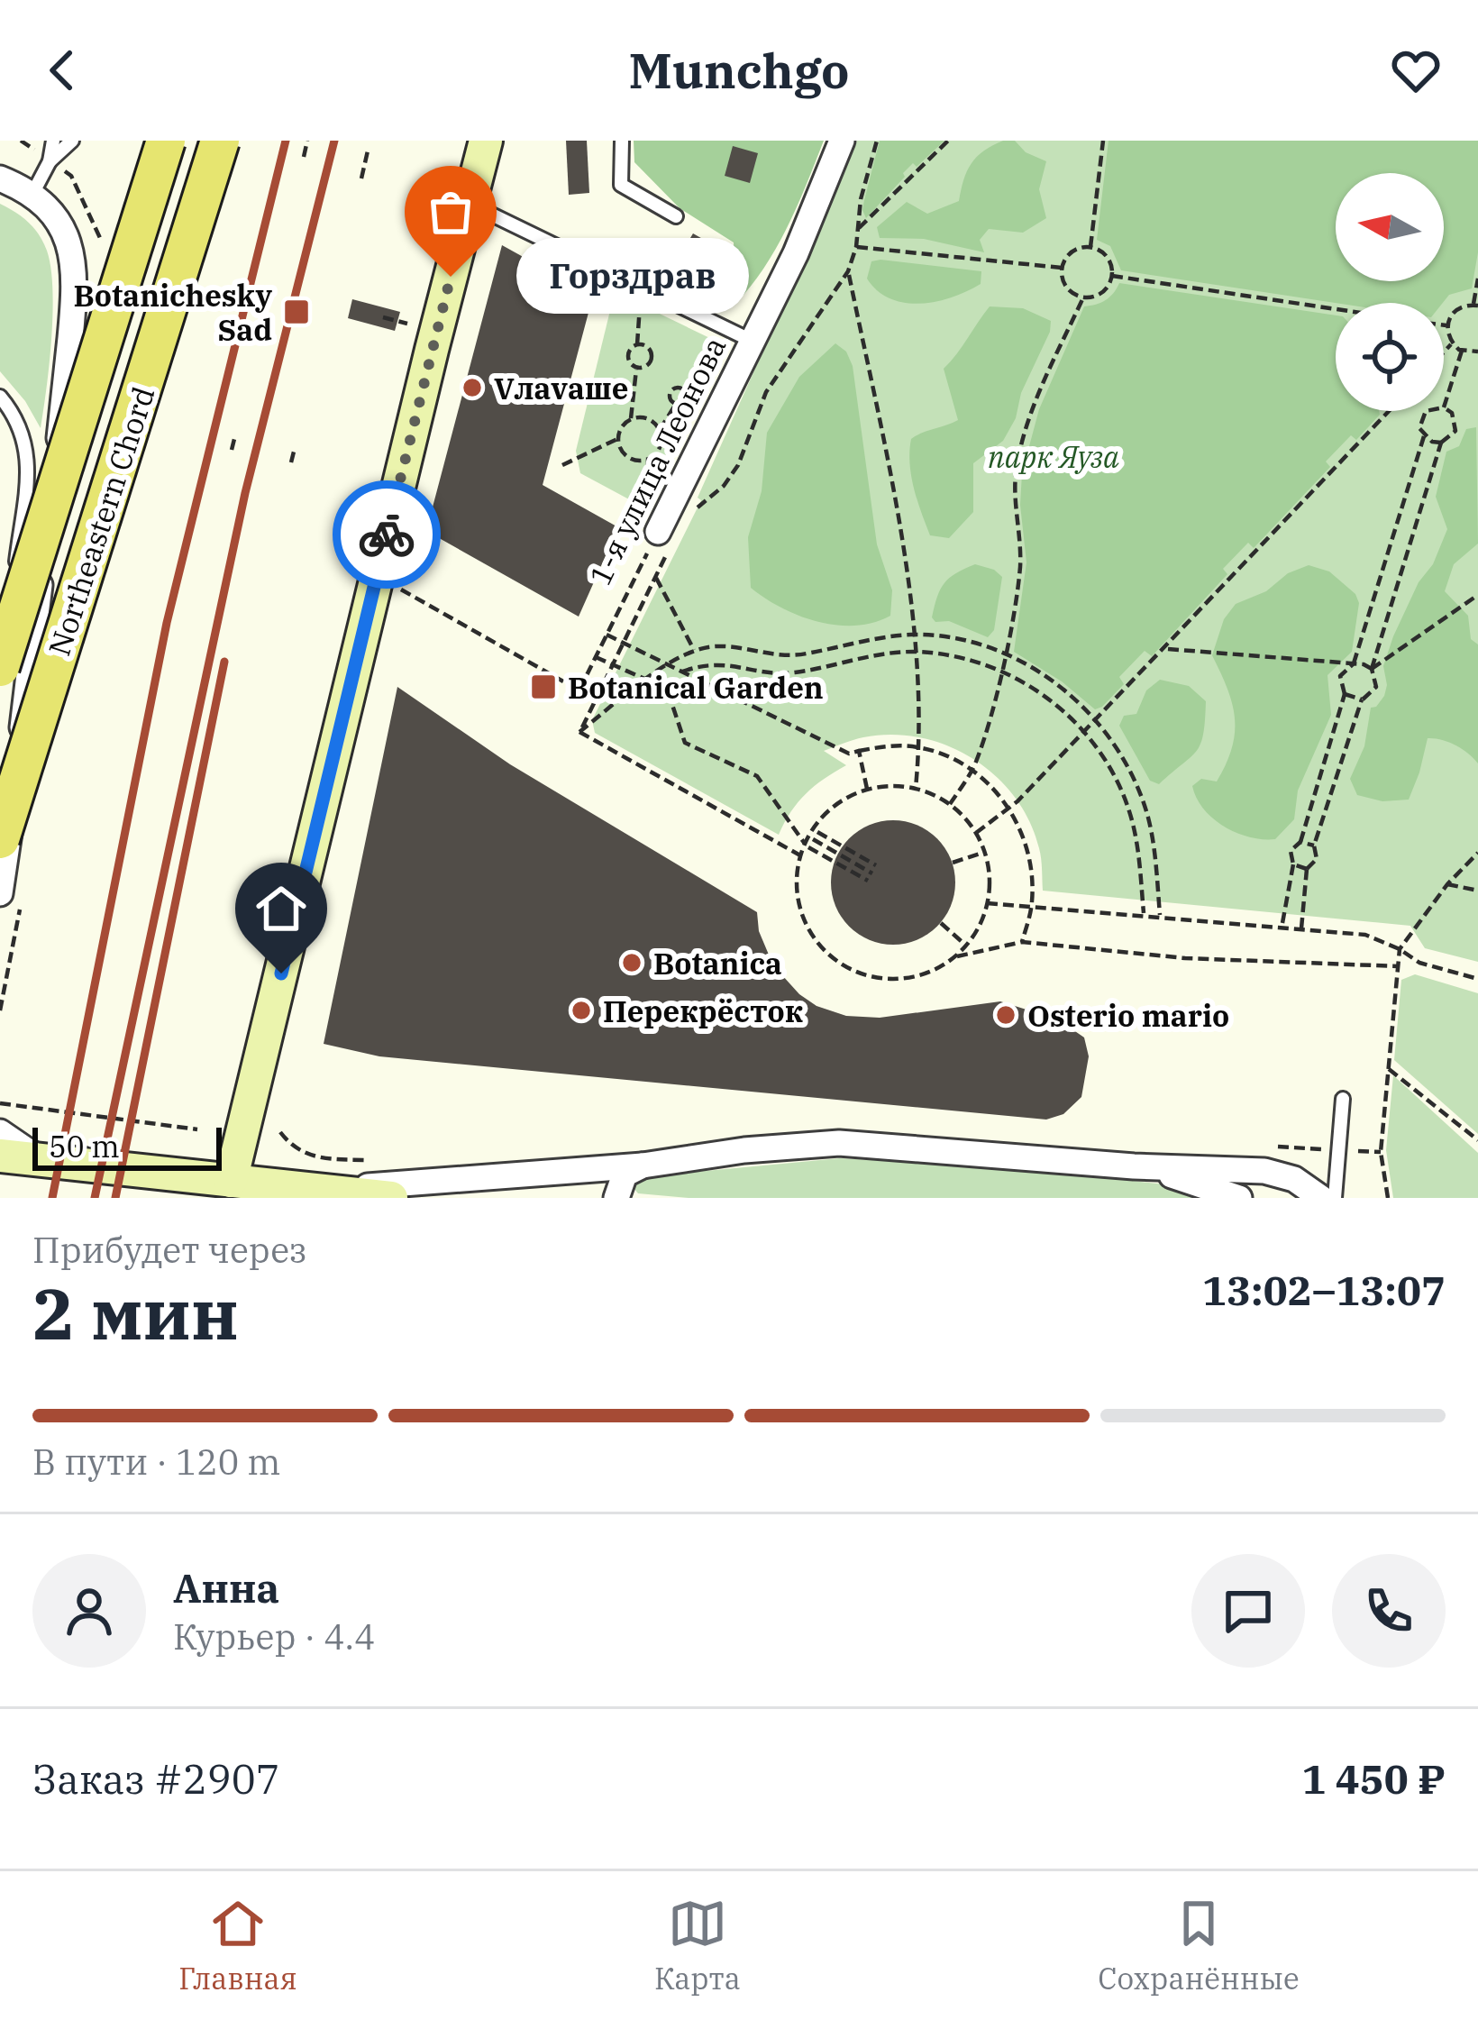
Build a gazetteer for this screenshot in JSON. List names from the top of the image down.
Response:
{
  "streets": {
    "main road": ["Northeastern Chord"],
    "street": ["1-я улица Леонова"]
  },
  "parks": ["парк Яуза"],
  "places": {
    "other": [
      "Горздрав",
      "Vлаvаше",
      "Botanica",
      "Перекрёсток",
      "Osterio mario"
    ],
    "transit": ["Botanichesky Sad", "Botanical Garden"]
  },
  "scale_bar": "50 m",
  "north": "left",
  "page": {
    "header": "Munchgo",
    "bubble": "Горздрав",
    "scale": "50 m",
    "heading": ["2 мин", "Прибудет через", "13:02–13:07"],
    "panel": [
      "Анна",
      "Курьер · 4.4",
      "Заказ #2907",
      "1 450 ₽"
    ],
    "bar": "В пути · 120 m",
    "tabs": ["Главная", "Карта", "Сохранённые"]
  }
}
